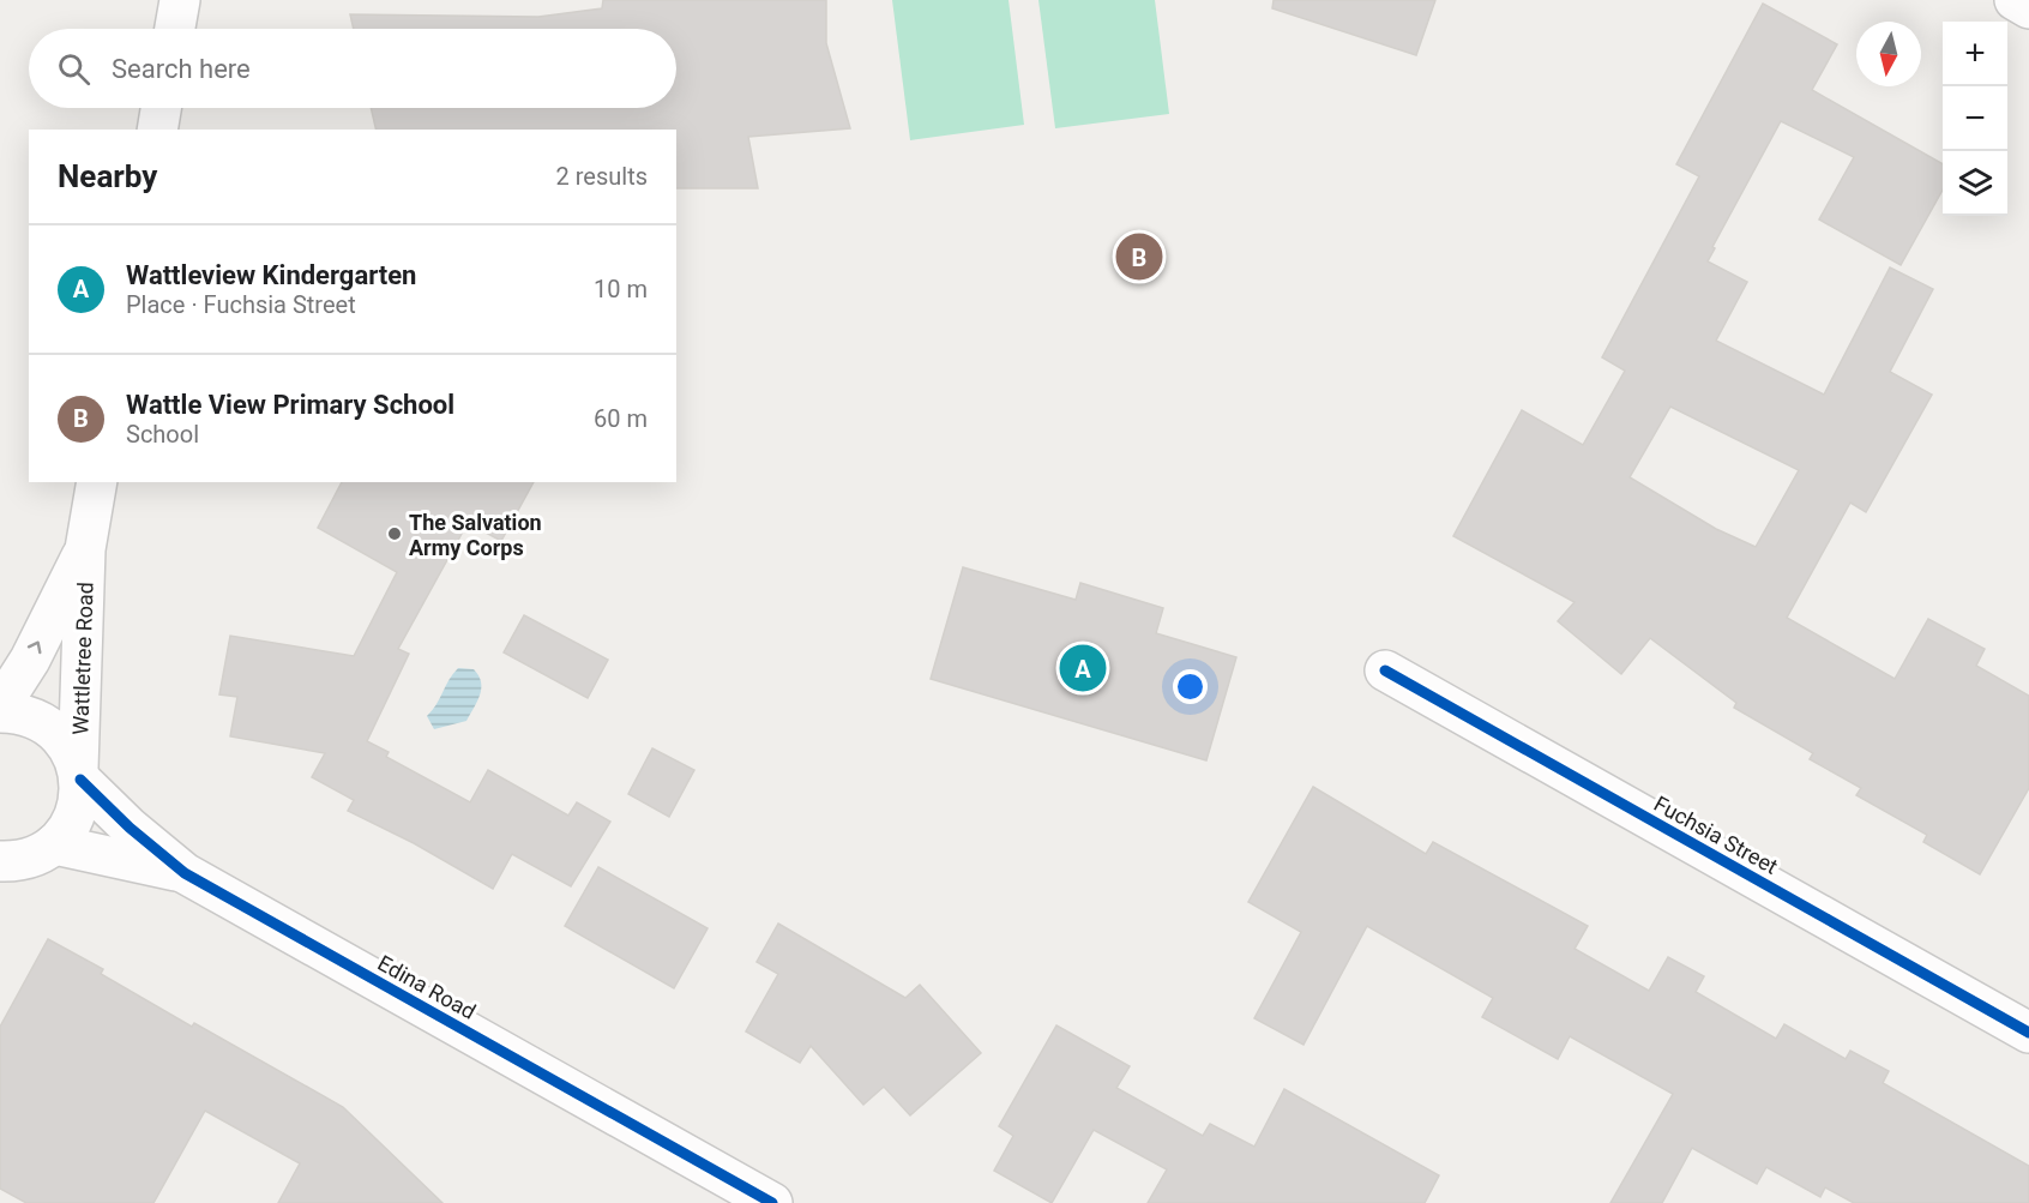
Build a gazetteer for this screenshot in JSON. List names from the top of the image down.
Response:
{
  "streets": {
    "street": ["Wattletree Road", "Fuchsia Street", "Edina Road"]
  },
  "crossings": [
    ["Wattletree Road", "Edina Road"]
  ],
  "places": ["The Salvation Army Corps"],
  "north": "bottom",
  "page": {
    "map_buttons": ["+", "−"],
    "search": "Search here",
    "heading": ["Nearby", "2 results"],
    "list": [
      {
        "mark": "A",
        "name": "Wattleview Kindergarten",
        "note": "Place · Fuchsia Street",
        "value": "10 m"
      },
      {
        "mark": "B",
        "name": "Wattle View Primary School",
        "note": "School",
        "value": "60 m"
      }
    ],
    "pins": ["B", "A"]
  }
}
